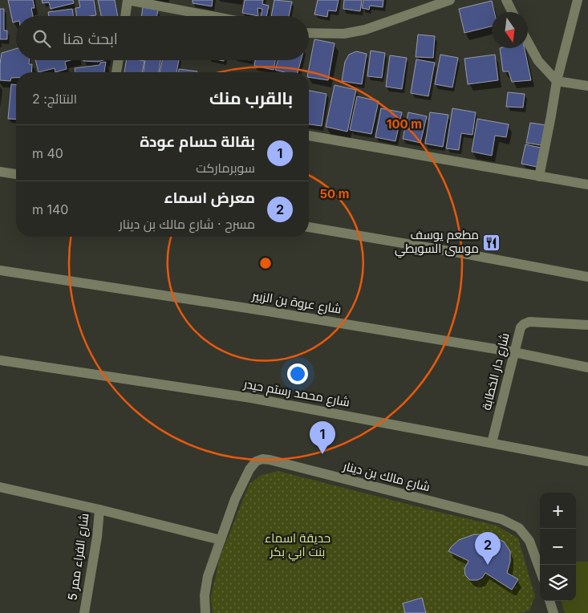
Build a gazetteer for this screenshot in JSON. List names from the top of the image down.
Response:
{
  "streets": {
    "street": [
      "شارع عروة بن الزبير",
      "شارع دار الخطابة",
      "شارع محمد رستم حيدر",
      "شارع مالك بن دينار",
      "شارع الفراء ممر 5"
    ]
  },
  "crossings": [
    ["شارع عروة بن الزبير", "شارع دار الخطابة"],
    ["شارع دار الخطابة", "شارع محمد رستم حيدر"]
  ],
  "parks": ["حديقة اسماء بنت ابي بكر"],
  "places": {
    "restaurant": ["مطعم يوسف موسى السويطي"]
  },
  "north": "bottom",
  "page": {
    "search": "ابحث هنا",
    "heading": ["بالقرب منك", "النتائج: 2"],
    "list": [
      {
        "mark": "1",
        "name": "بقالة حسام عودة",
        "note": "سوبرماركت",
        "value": "40 m"
      },
      {
        "mark": "2",
        "name": "معرض اسماء",
        "note": "مسرح · شارع مالك بن دينار",
        "value": "140 m"
      }
    ],
    "pins": ["1", "2"],
    "map_buttons": ["+", "−"]
  },
  "rings": ["100 m", "50 m"]
}
